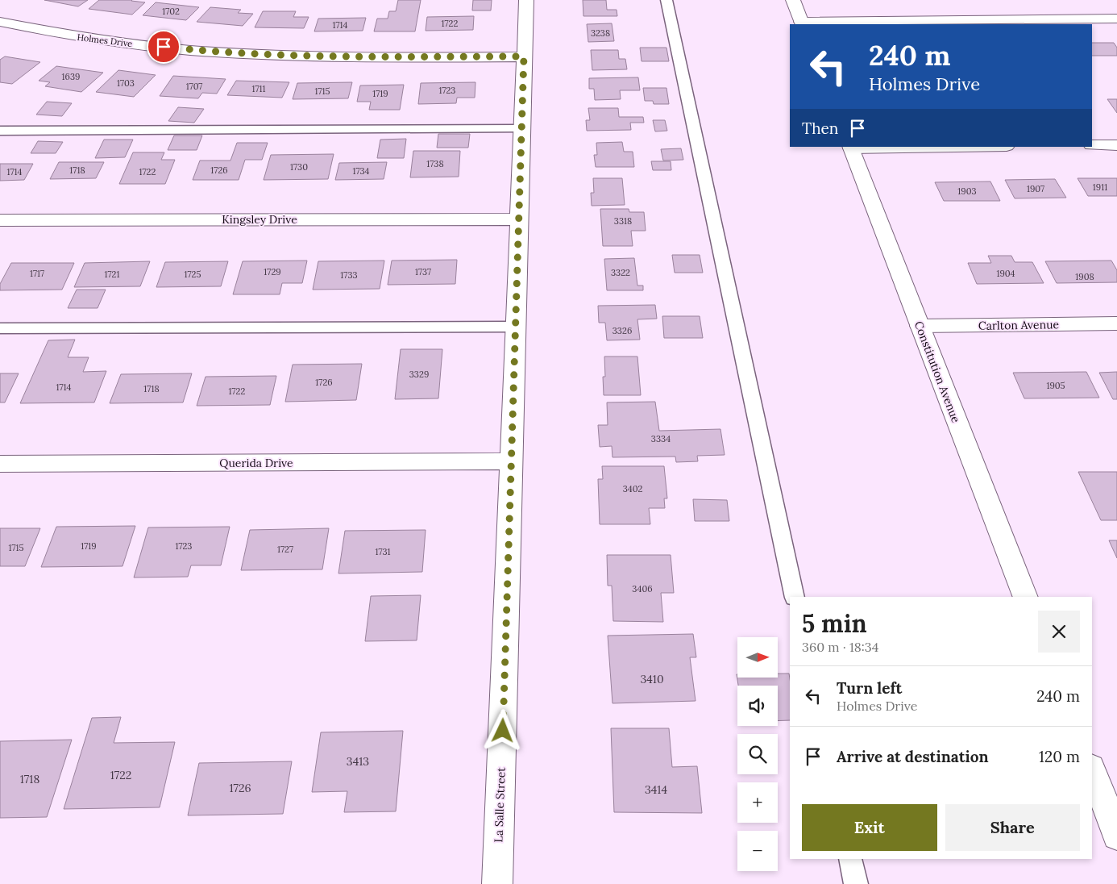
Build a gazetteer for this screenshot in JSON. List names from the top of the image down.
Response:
{
  "streets": {
    "street": [
      "Holmes Drive",
      "Kingsley Drive",
      "Carlton Avenue",
      "Constitution Avenue",
      "Querida Drive",
      "La Salle Street"
    ]
  },
  "crossings": [
    ["Holmes Drive", "La Salle Street"],
    ["Kingsley Drive", "La Salle Street"],
    ["Carlton Avenue", "Constitution Avenue"],
    ["Querida Drive", "La Salle Street"]
  ],
  "house_numbers": [
    "1702",
    "1722",
    "1714",
    "3238",
    "1639",
    "1703",
    "1707",
    "1711",
    "1723",
    "1715",
    "1719",
    "1738",
    "1730",
    "1718",
    "1726",
    "1734",
    "1714",
    "1722",
    "1911",
    "1907",
    "1903",
    "3318",
    "1729",
    "1737",
    "3322",
    "1717",
    "1904",
    "1721",
    "1725",
    "1733",
    "1908",
    "3326",
    "3329",
    "1726",
    "1905",
    "1714",
    "1718",
    "1722",
    "3334",
    "3402",
    "1719",
    "1723",
    "1715",
    "1727",
    "1731",
    "3406",
    "3410",
    "3413",
    "1722",
    "1718",
    "1726",
    "3414"
  ],
  "north": "right",
  "page": {
    "turn": ["240 m", "Holmes Drive"],
    "then": "Then",
    "heading": ["5 min", "360 m · 18:34"],
    "map_buttons": ["+", "−"],
    "list": [
      {
        "name": "Turn left",
        "note": "Holmes Drive",
        "value": "240 m"
      },
      {
        "name": "Arrive at destination",
        "value": "120 m"
      }
    ],
    "buttons": ["Exit", "Share"]
  }
}
